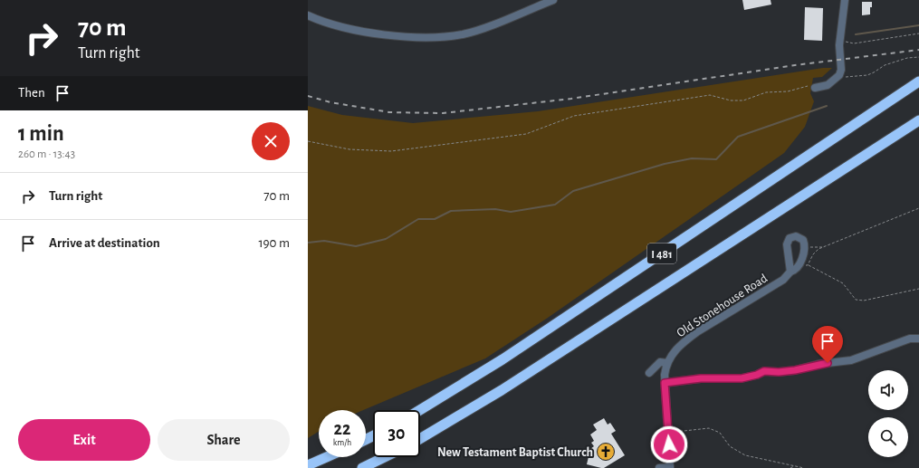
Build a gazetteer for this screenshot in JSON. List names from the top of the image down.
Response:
{
  "streets": {
    "highway": ["I 481"],
    "street": ["Old Stonehouse Road"]
  },
  "places": {
    "church": ["New Testament Baptist Church"]
  },
  "page": {
    "turn": ["70 m", "Turn right"],
    "then": "Then",
    "heading": ["1 min", "260 m · 13:43"],
    "list": [
      {
        "name": "Turn right",
        "value": "70 m"
      },
      {
        "name": "Arrive at destination",
        "value": "190 m"
      }
    ],
    "speed": "22 km/h",
    "limit": "30",
    "buttons": ["Exit", "Share"]
  }
}
